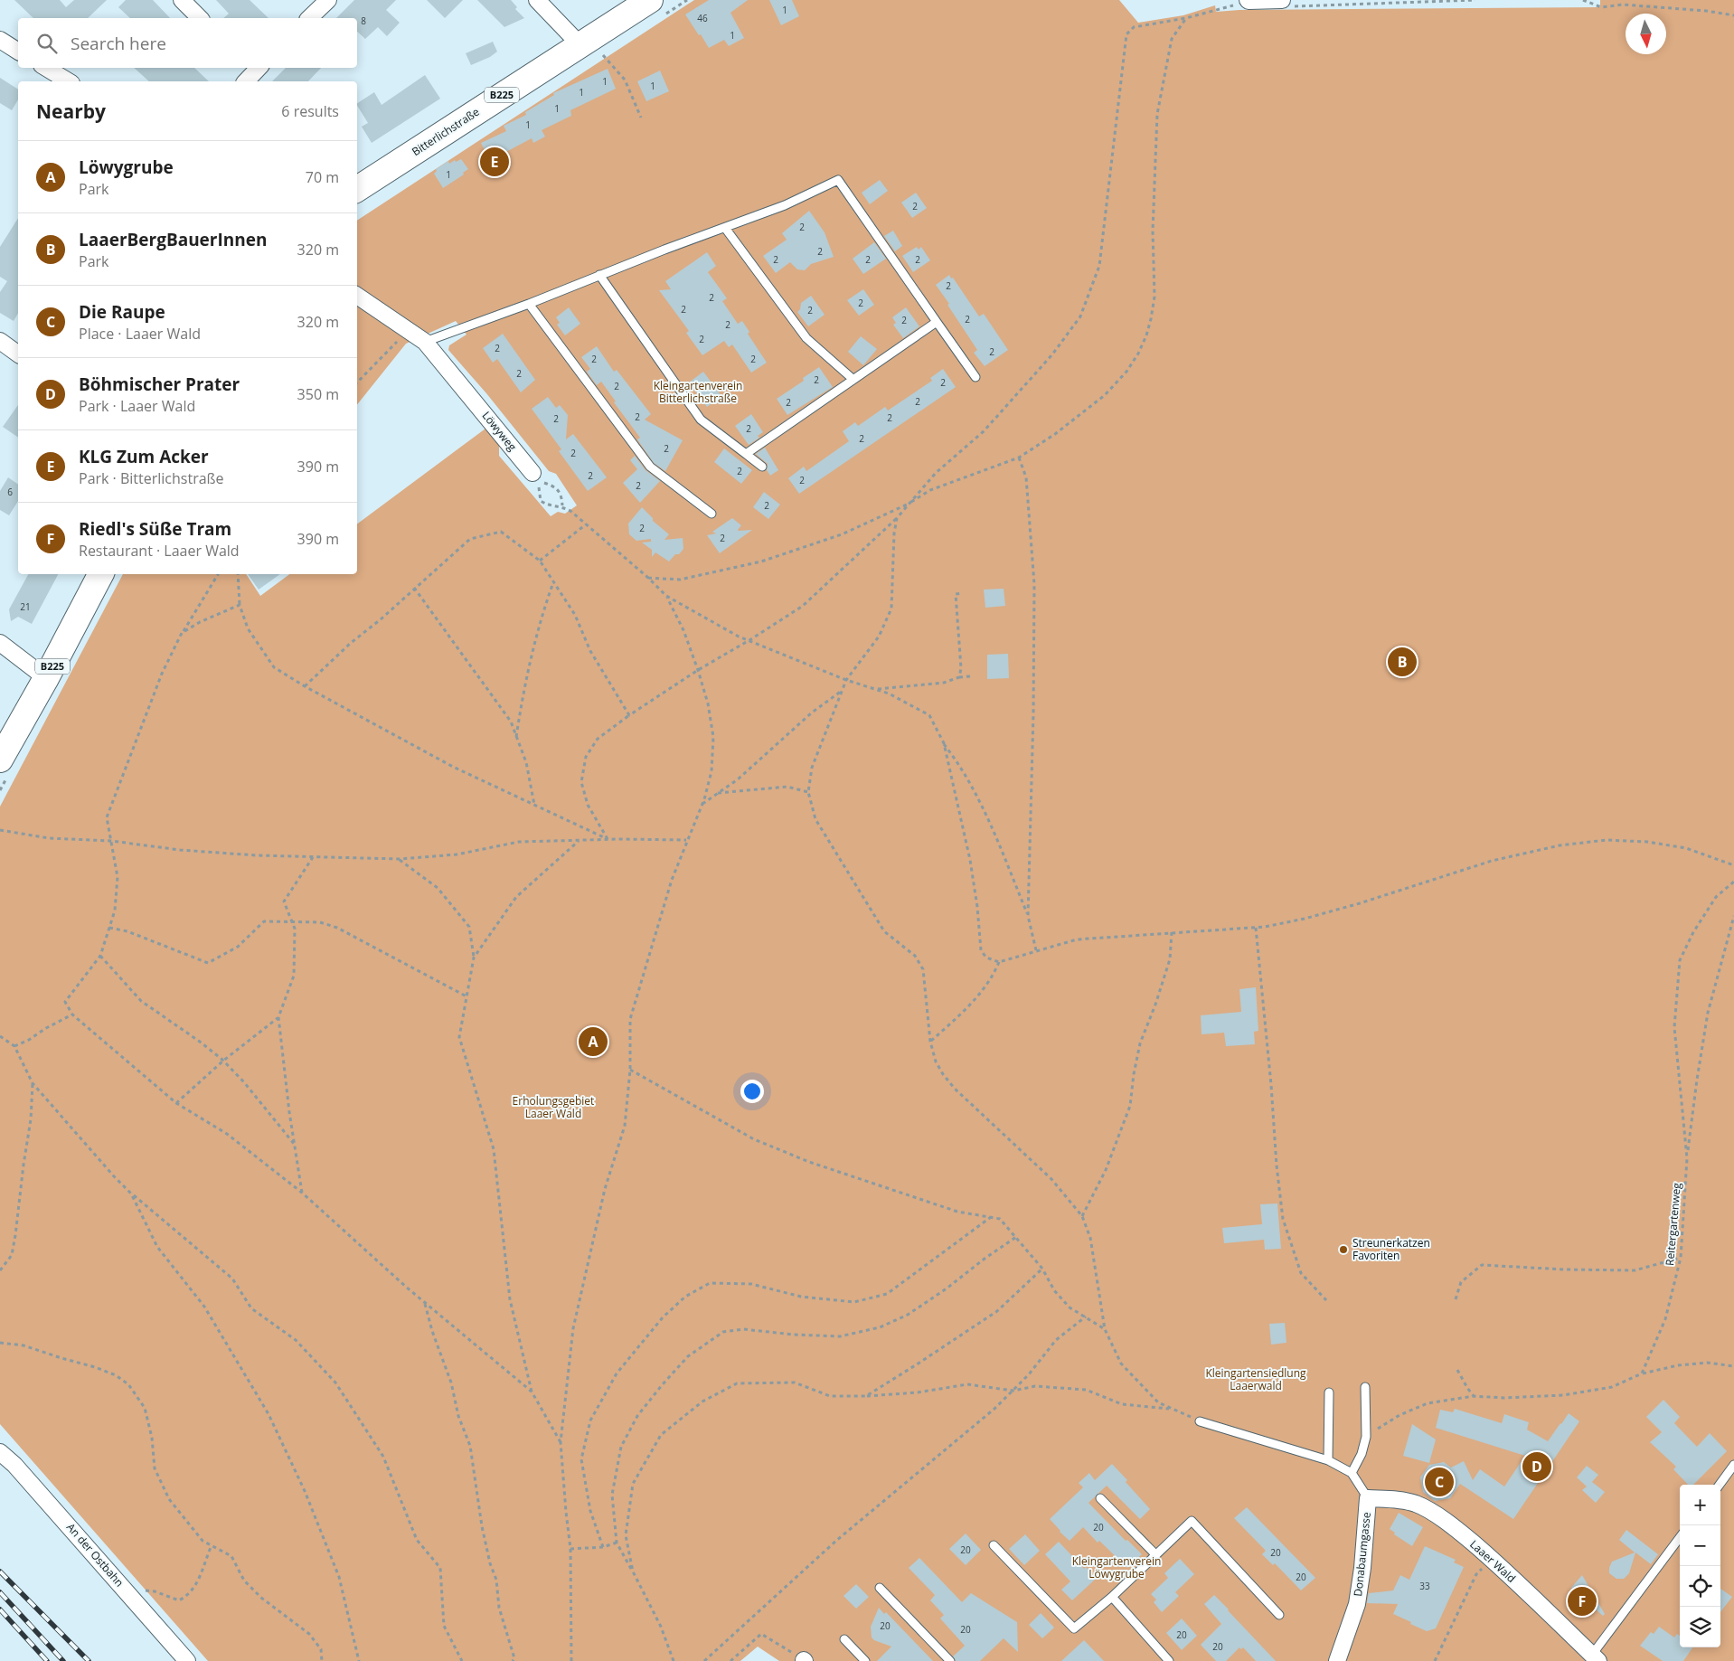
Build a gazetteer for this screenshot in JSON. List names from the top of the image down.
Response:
{
  "streets": {
    "main road": ["B225", "Bitterlichstraße"],
    "street": [
      "Löwyweg",
      "Donabaumgasse",
      "An der Ostbahn",
      "Laaer Wald"
    ],
    "path": ["Reitergartenweg"]
  },
  "crossings": [
    ["Donabaumgasse", "Laaer Wald"]
  ],
  "parks": [
    "Kleingartenverein Bitterlichstraße",
    "Erholungsgebiet Laaer Wald",
    "Kleingartensiedlung Laaerwald",
    "Kleingartenverein Löwygrube"
  ],
  "places": ["Streunerkatzen Favoriten"],
  "house_numbers": [
    "1",
    "46",
    "8",
    "1",
    "1",
    "1",
    "1",
    "1",
    "1",
    "1",
    "2",
    "2",
    "2",
    "2",
    "2",
    "2",
    "2",
    "2",
    "2",
    "2",
    "2",
    "2",
    "2",
    "2",
    "2",
    "2",
    "2",
    "2",
    "2",
    "2",
    "2",
    "2",
    "2",
    "2",
    "2",
    "2",
    "2",
    "2",
    "2",
    "2",
    "2",
    "2",
    "2",
    "2",
    "2",
    "2",
    "6",
    "2",
    "2",
    "2",
    "21",
    "20",
    "20",
    "20",
    "20",
    "33",
    "20",
    "20",
    "20",
    "20"
  ],
  "north": "bottom",
  "page": {
    "search": "Search here",
    "heading": ["Nearby", "6 results"],
    "list": [
      {
        "mark": "A",
        "name": "Löwygrube",
        "note": "Park",
        "value": "70 m"
      },
      {
        "mark": "B",
        "name": "LaaerBergBauerInnen",
        "note": "Park",
        "value": "320 m"
      },
      {
        "mark": "C",
        "name": "Die Raupe",
        "note": "Place · Laaer Wald",
        "value": "320 m"
      },
      {
        "mark": "D",
        "name": "Böhmischer Prater",
        "note": "Park · Laaer Wald",
        "value": "350 m"
      },
      {
        "mark": "E",
        "name": "KLG Zum Acker",
        "note": "Park · Bitterlichstraße",
        "value": "390 m"
      },
      {
        "mark": "F",
        "name": "Riedl's Süße Tram",
        "note": "Restaurant · Laaer Wald",
        "value": "390 m"
      }
    ],
    "pins": [
      "E",
      "B",
      "A",
      "D",
      "C",
      "F"
    ],
    "map_buttons": ["+", "−"]
  }
}
